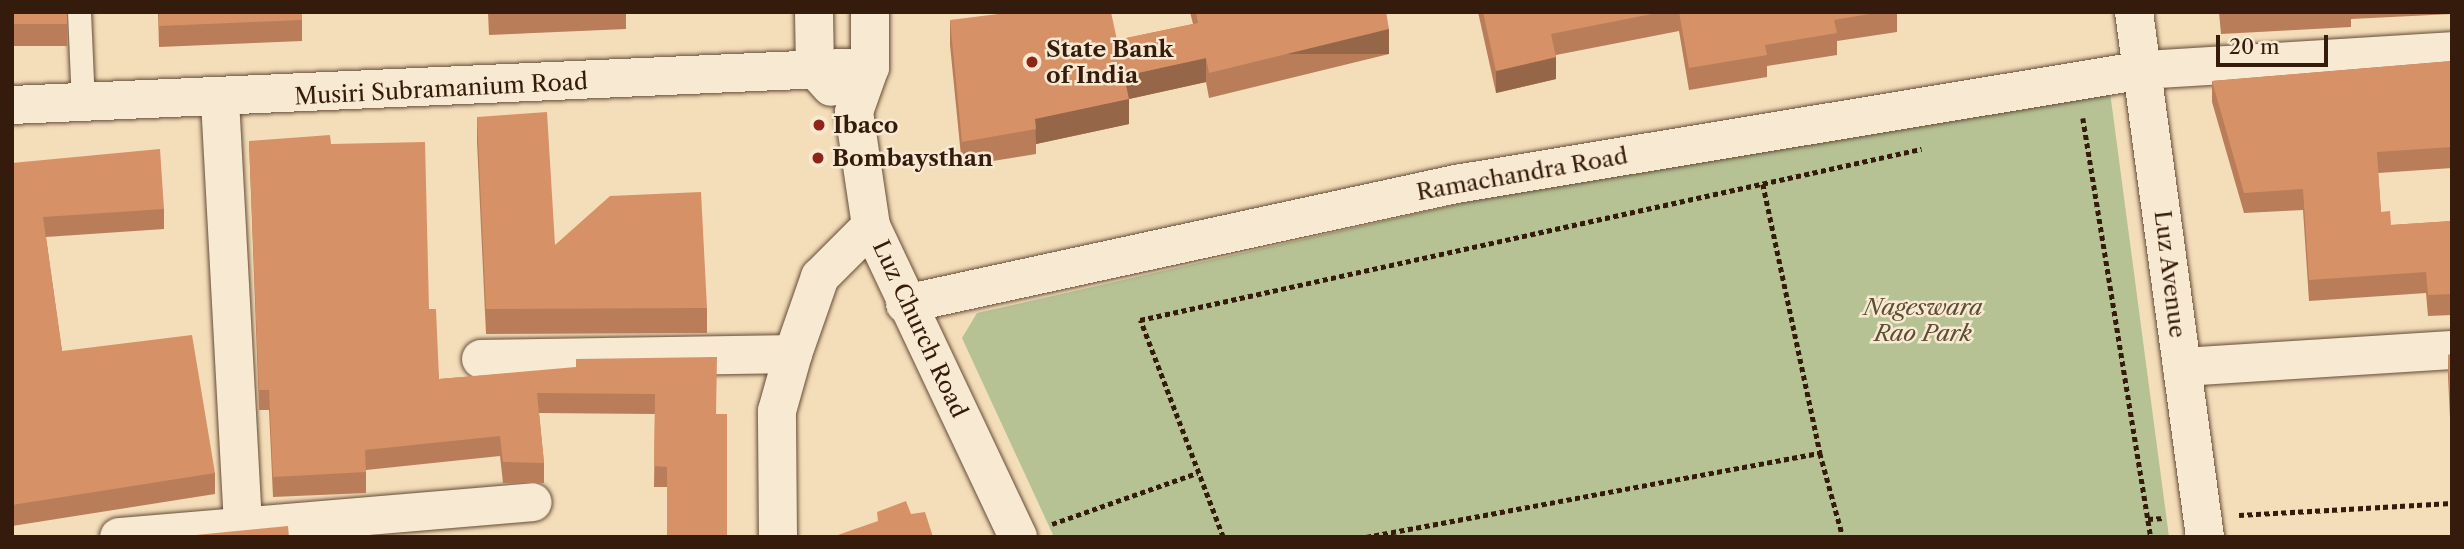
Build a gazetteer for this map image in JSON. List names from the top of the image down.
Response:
{
  "streets": {
    "street": [
      "Musiri Subramanium Road",
      "Ramachandra Road",
      "Luz Avenue",
      "Luz Church Road"
    ]
  },
  "crossings": [
    ["Musiri Subramanium Road", "Luz Church Road"],
    ["Ramachandra Road", "Luz Avenue"],
    ["Ramachandra Road", "Luz Church Road"]
  ],
  "parks": ["Nageswara Rao Park"],
  "places": ["State Bank of India", "Ibaco", "Bombaysthan"],
  "scale_bar": "20 m"
}
